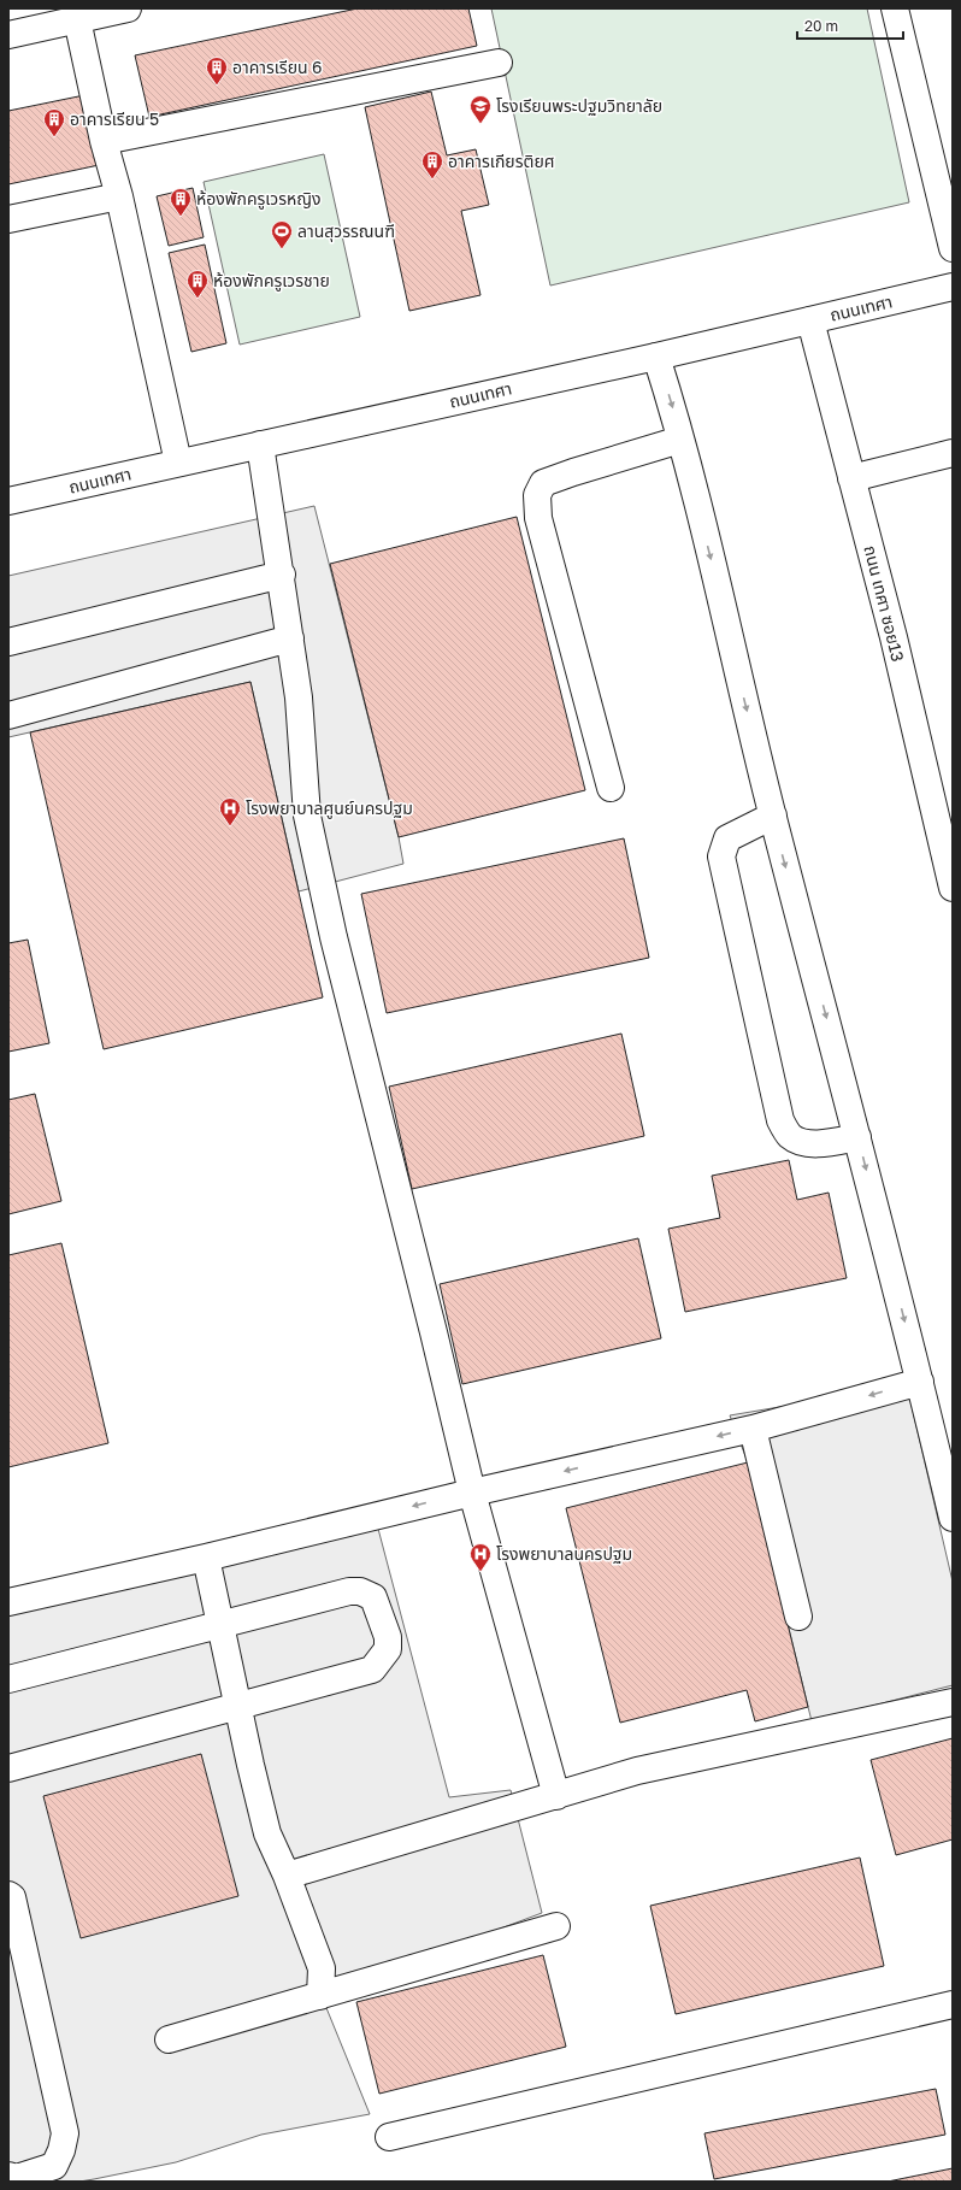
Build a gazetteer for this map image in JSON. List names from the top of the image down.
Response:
{
  "streets": {
    "street": ["ถนนเทศา", "ถนน เทศา ซอย13"]
  },
  "crossings": [
    ["ถนนเทศา", "ถนน เทศา ซอย13"]
  ],
  "places": {
    "building": [
      "อาคารเรียน 6",
      "อาคารเรียน 5",
      "อาคารเกียรติยศ",
      "ห้องพักครูเวรหญิง",
      "ห้องพักครูเวรชาย"
    ],
    "school or university": ["โรงเรียนพระปฐมวิทยาลัย"],
    "sports": ["ลานสุวรรณนฑี"],
    "hospital": ["โรงพยาบาลศูนย์นครปฐม", "โรงพยาบาลนครปฐม"]
  },
  "scale_bar": "20 m"
}
